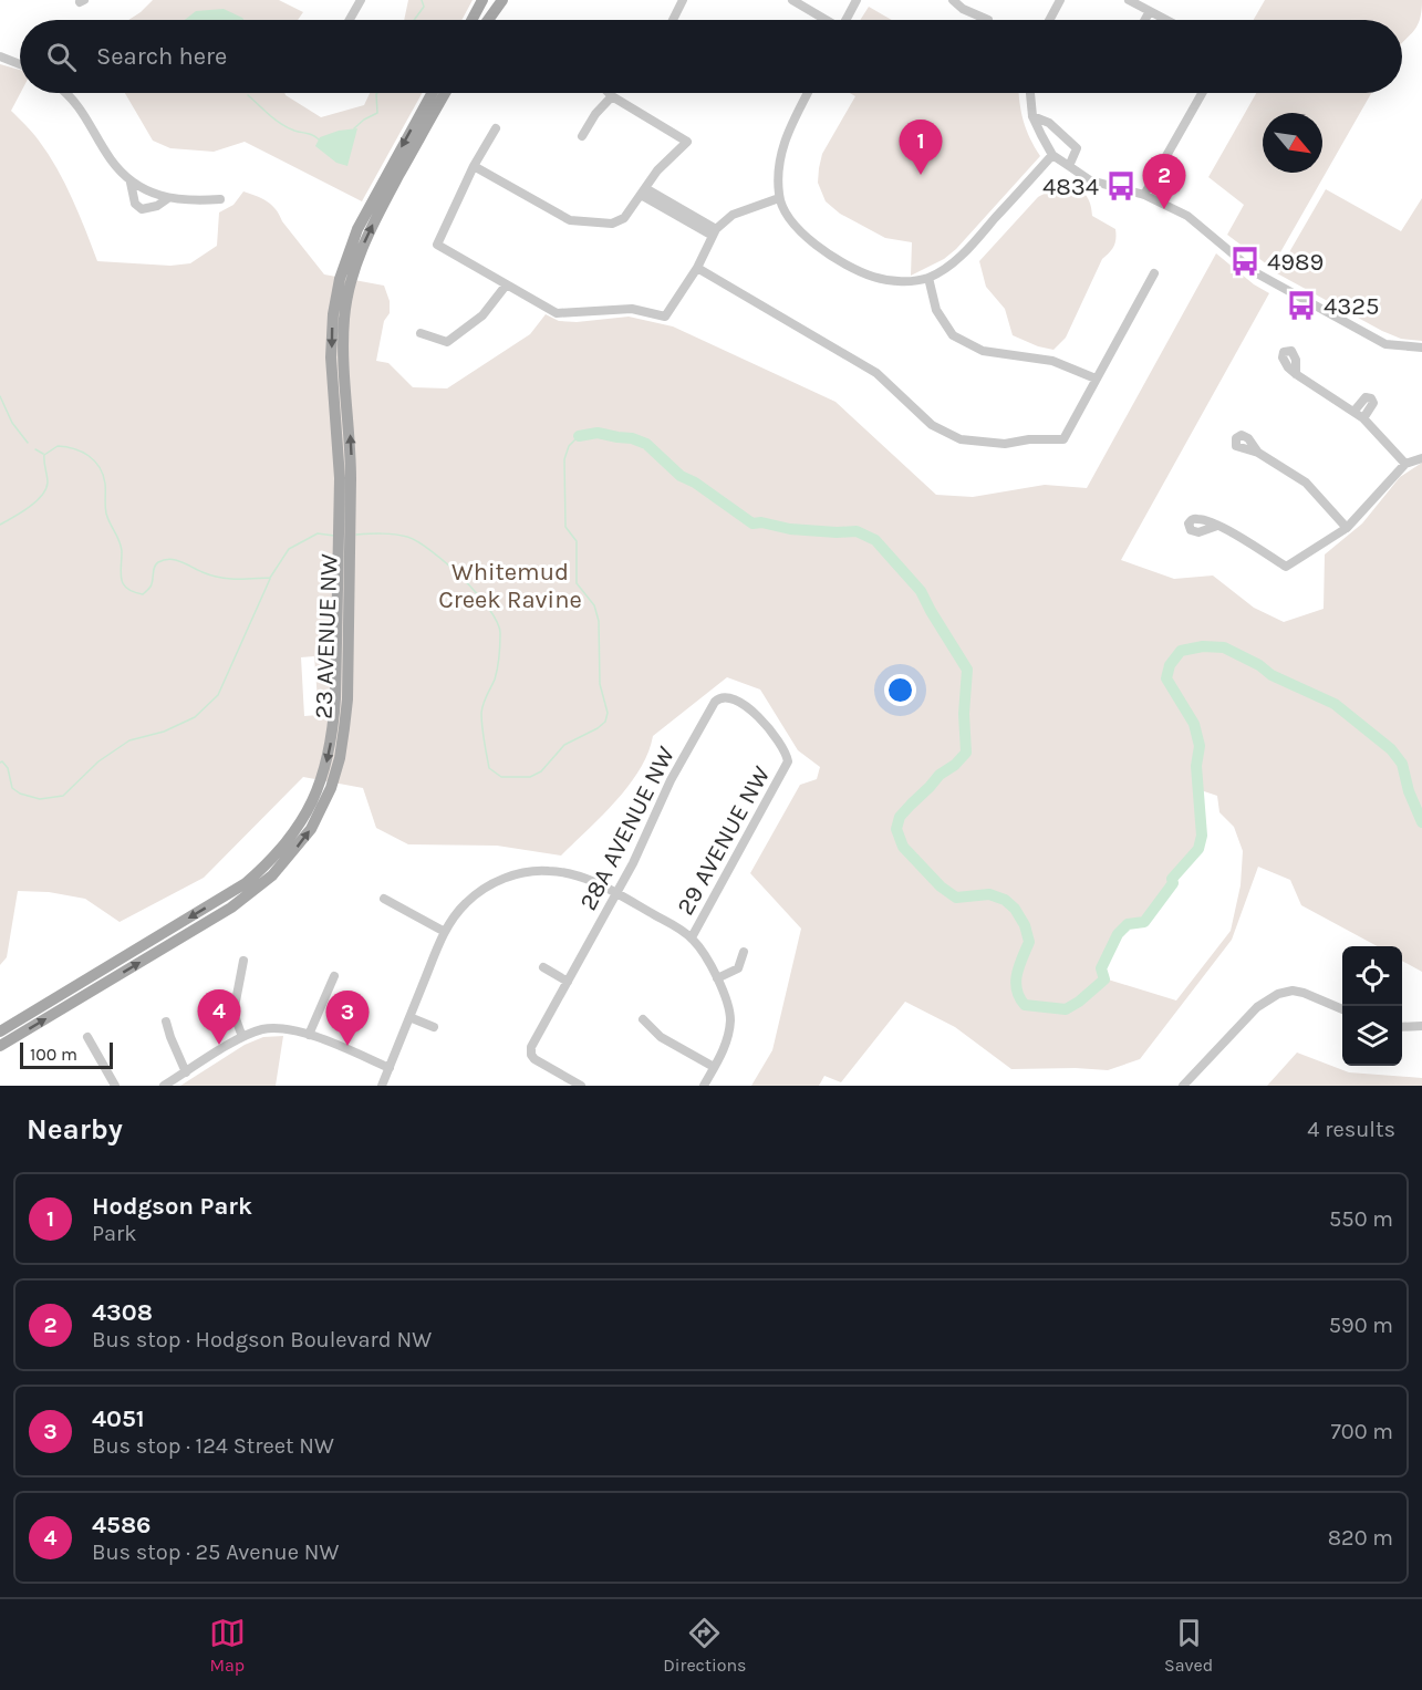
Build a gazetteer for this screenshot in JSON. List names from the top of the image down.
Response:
{
  "streets": {
    "main road": ["23 AVENUE NW"],
    "street": ["28A AVENUE NW", "29 AVENUE NW"]
  },
  "crossings": [
    ["28A AVENUE NW", "29 AVENUE NW"]
  ],
  "parks": ["Whitemud Creek Ravine"],
  "places": {
    "bus stop": ["4834", "4989", "4325"]
  },
  "scale_bar": "100 m",
  "north": "bottom right",
  "page": {
    "search": "Search here",
    "pins": [
      "1",
      "2",
      "4",
      "3"
    ],
    "scale": "100 m",
    "heading": ["Nearby", "4 results"],
    "list": [
      {
        "mark": "1",
        "name": "Hodgson Park",
        "note": "Park",
        "value": "550 m"
      },
      {
        "mark": "2",
        "name": "4308",
        "note": "Bus stop · Hodgson Boulevard NW",
        "value": "590 m"
      },
      {
        "mark": "3",
        "name": "4051",
        "note": "Bus stop · 124 Street NW",
        "value": "700 m"
      },
      {
        "mark": "4",
        "name": "4586",
        "note": "Bus stop · 25 Avenue NW",
        "value": "820 m"
      }
    ],
    "nav": ["Map", "Directions", "Saved"]
  }
}
